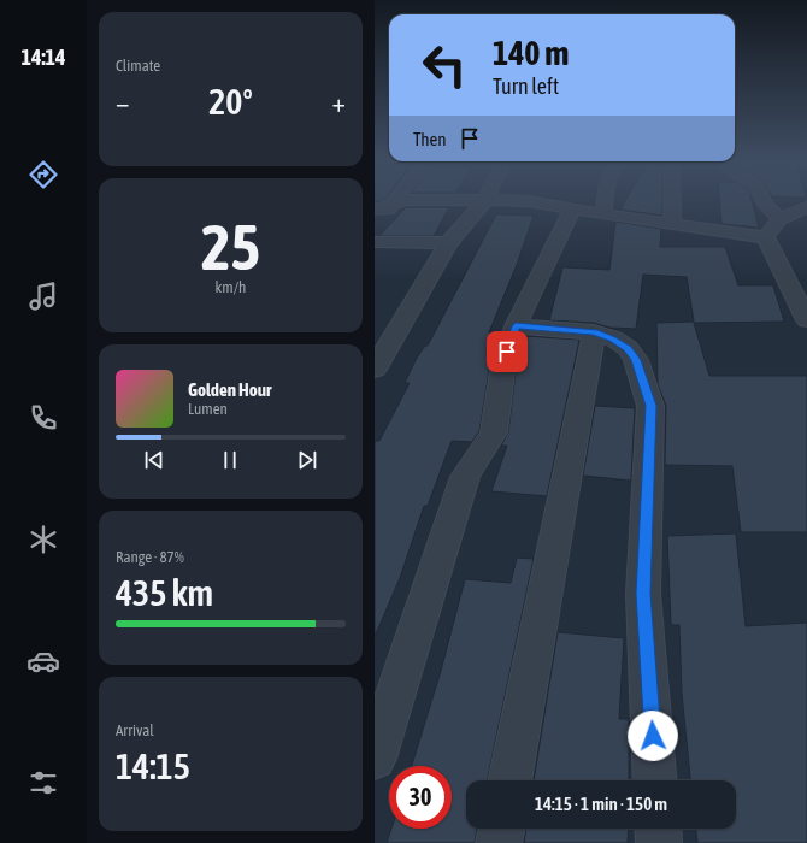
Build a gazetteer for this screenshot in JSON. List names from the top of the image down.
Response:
{
  "page": {
    "tabs": "14:14",
    "tile": [
      "Climate",
      ["25", "km/h"],
      ["Range · 87%", "435 km"],
      ["Arrival", "14:15"]
    ],
    "turn": ["140 m", "Turn left"],
    "heat": ["−", "20°", "+"],
    "then": "Then",
    "song": ["Golden Hour", "Lumen"],
    "limit": "30",
    "trip": "14:15 · 1 min · 150 m"
  }
}
